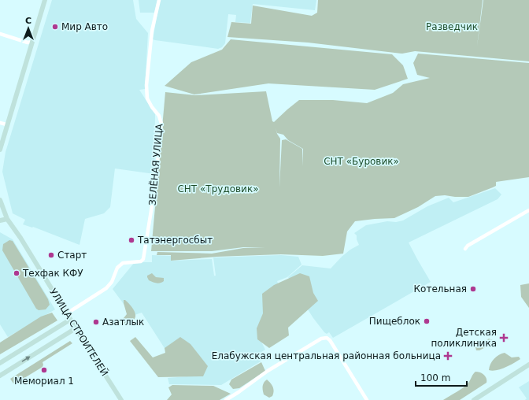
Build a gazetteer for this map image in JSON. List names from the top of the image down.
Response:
{
  "streets": {
    "street": ["ЗЕЛЁНАЯ УЛИЦА", "УЛИЦА СТРОИТЕЛЕЙ"]
  },
  "crossings": [
    ["ЗЕЛЁНАЯ УЛИЦА", "УЛИЦА СТРОИТЕЛЕЙ"]
  ],
  "parks": ["Разведчик", "СНТ «Буровик»", "СНТ «Трудовик»"],
  "places": {
    "other": [
      "Мир Авто",
      "Татэнергосбыт",
      "Старт",
      "Техфак КФУ",
      "Котельная",
      "Пищеблок",
      "Азатлык",
      "Мемориал 1"
    ],
    "health": ["Детская поликлиника", "Елабужская центральная районная больница"]
  },
  "scale_bar": "100 m",
  "north": "top"
}
